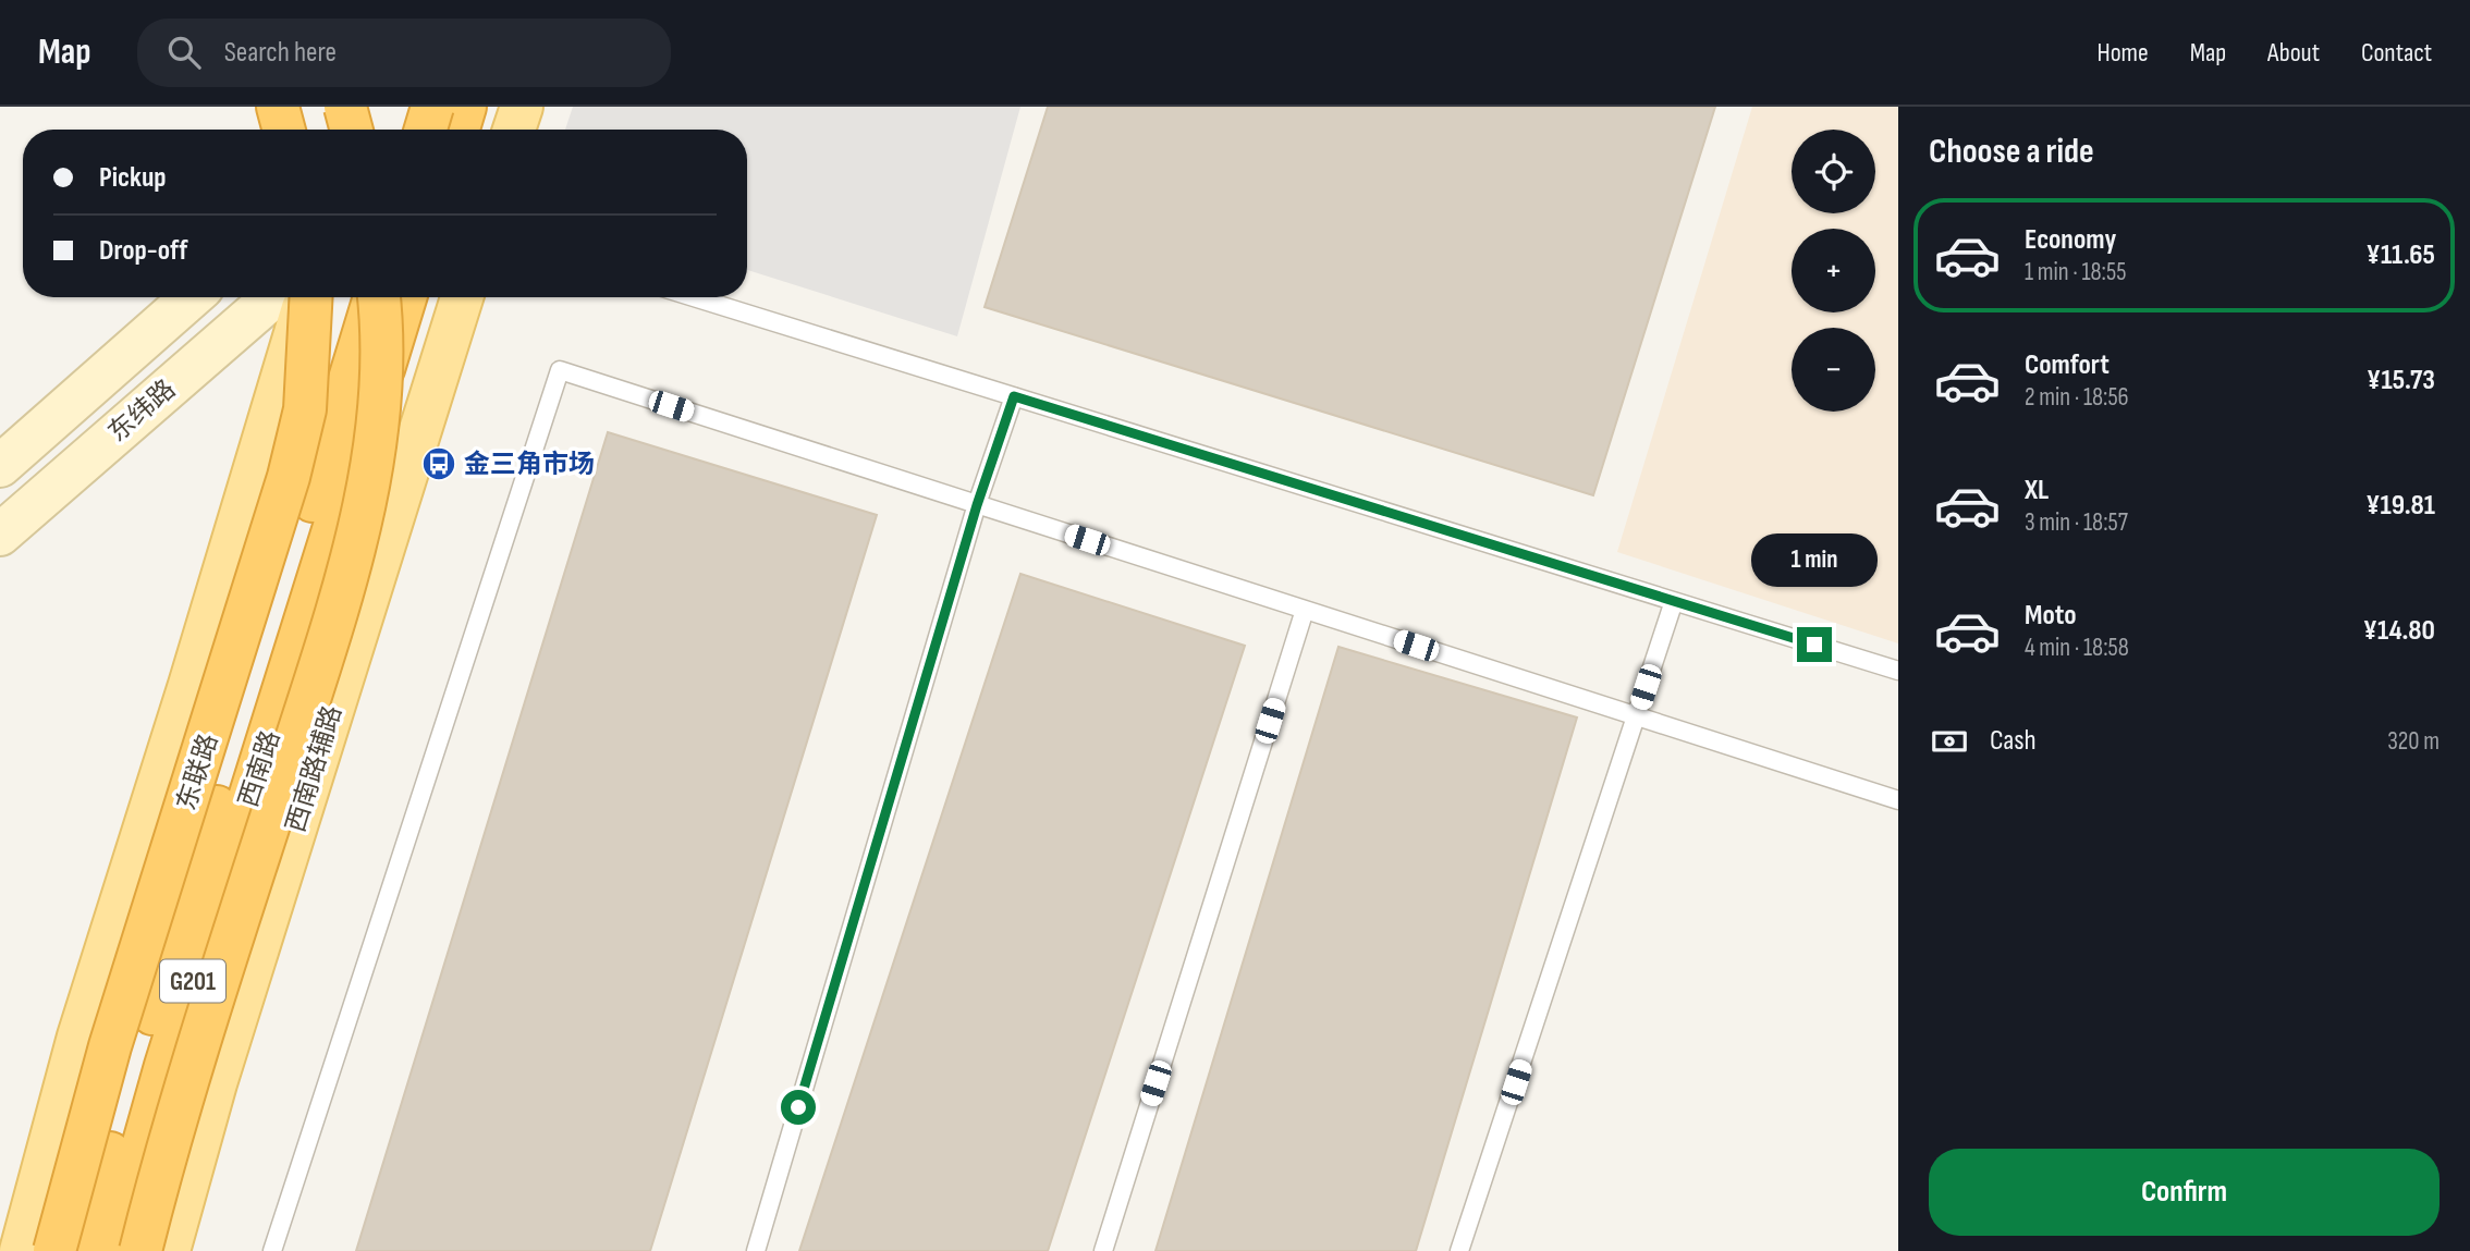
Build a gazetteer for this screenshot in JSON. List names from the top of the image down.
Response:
{
  "streets": {
    "highway": ["西南路", "东联路", "G201"],
    "main road": ["东纬路", "西南路辅路"]
  },
  "places": {
    "bus stop": ["金三角市场"]
  },
  "page": {
    "header": "Map",
    "search": "Search here",
    "nav": [
      "Home",
      "Map",
      "About",
      "Contact"
    ],
    "heading": "Choose a ride",
    "map_buttons": ["+", "−"],
    "banner": ["Pickup", "Drop-off"],
    "list": [
      {
        "name": "Economy",
        "note": "1 min · 18:55",
        "value": "¥11.65"
      },
      {
        "name": "Comfort",
        "note": "2 min · 18:56",
        "value": "¥15.73"
      },
      {
        "name": "XL",
        "note": "3 min · 18:57",
        "value": "¥19.81"
      },
      {
        "name": "Moto",
        "note": "4 min · 18:58",
        "value": "¥14.80"
      }
    ],
    "bubble": "1 min",
    "pay": ["Cash", "320 m"],
    "buttons": "Confirm"
  }
}
